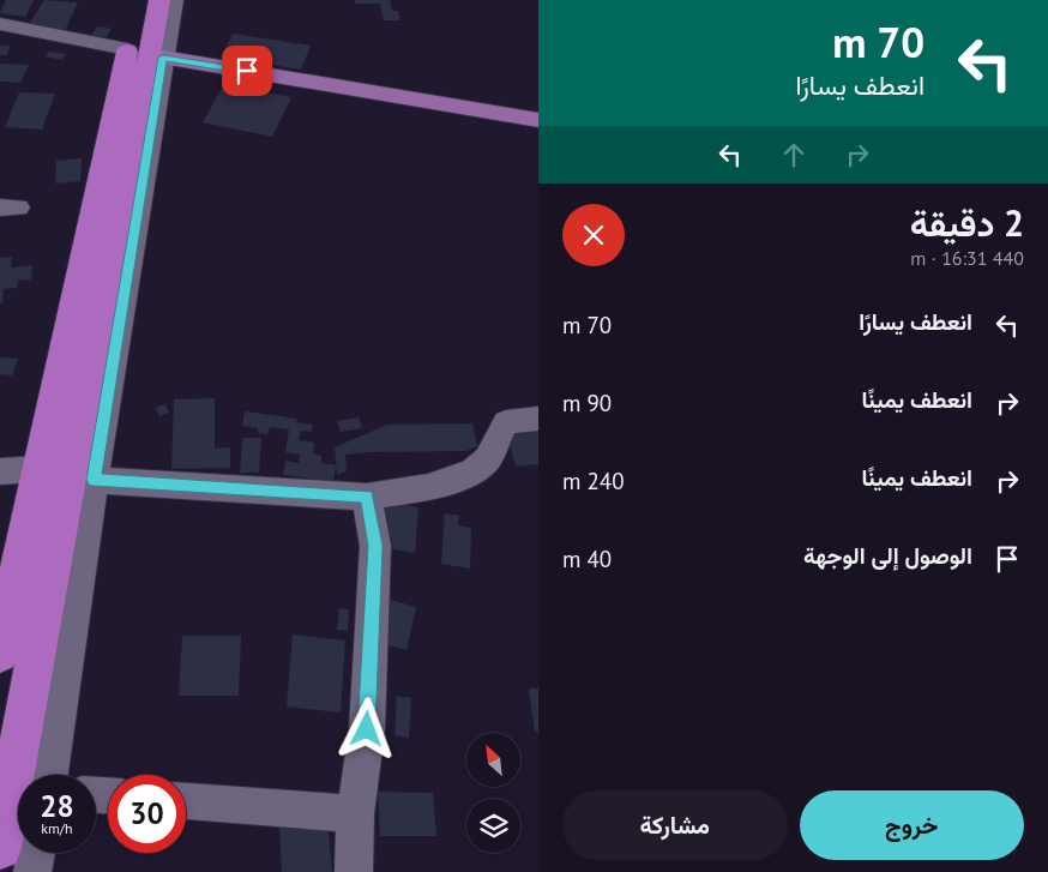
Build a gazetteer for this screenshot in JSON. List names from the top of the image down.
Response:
{
  "north": "top left",
  "page": {
    "turn": ["70 m", "انعطف يسارًا"],
    "heading": ["2 دقيقة", "440 m · 16:31"],
    "list": [
      {
        "name": "انعطف يسارًا",
        "value": "70 m"
      },
      {
        "name": "انعطف يمينًا",
        "value": "90 m"
      },
      {
        "name": "انعطف يمينًا",
        "value": "240 m"
      },
      {
        "name": "الوصول إلى الوجهة",
        "value": "40 m"
      }
    ],
    "speed": "28 km/h",
    "limit": "30",
    "buttons": ["خروج", "مشاركة"]
  }
}
